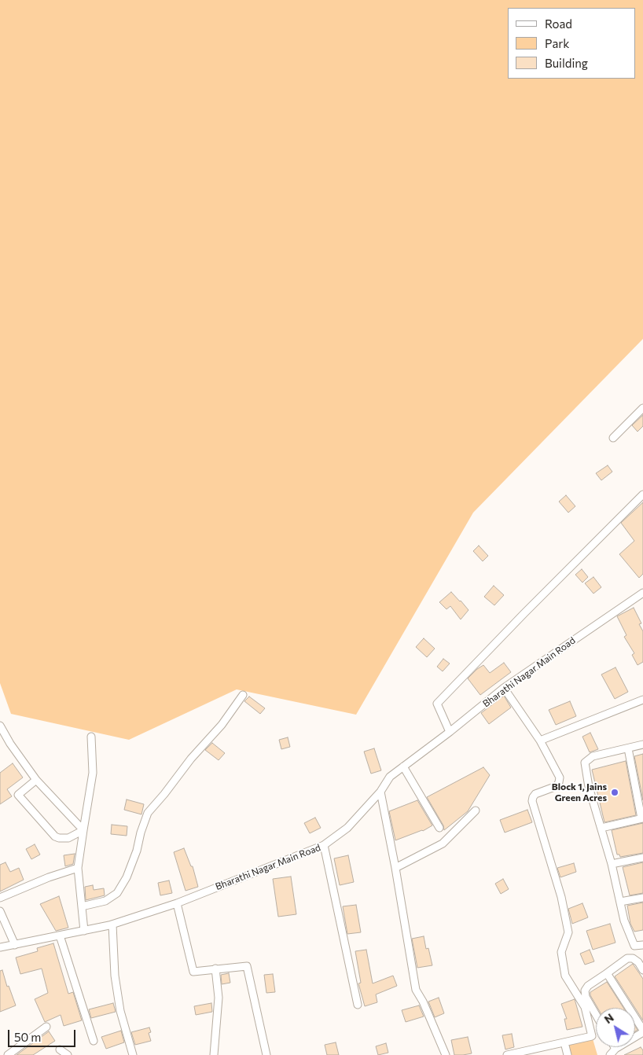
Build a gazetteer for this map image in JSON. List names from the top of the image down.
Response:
{
  "streets": {
    "street": ["Bharathi Nagar Main Road"]
  },
  "places": ["Block 1, Jains Green Acres"],
  "legend": ["Road", "Park", "Building"],
  "scale_bar": "50 m",
  "north": "top left"
}
